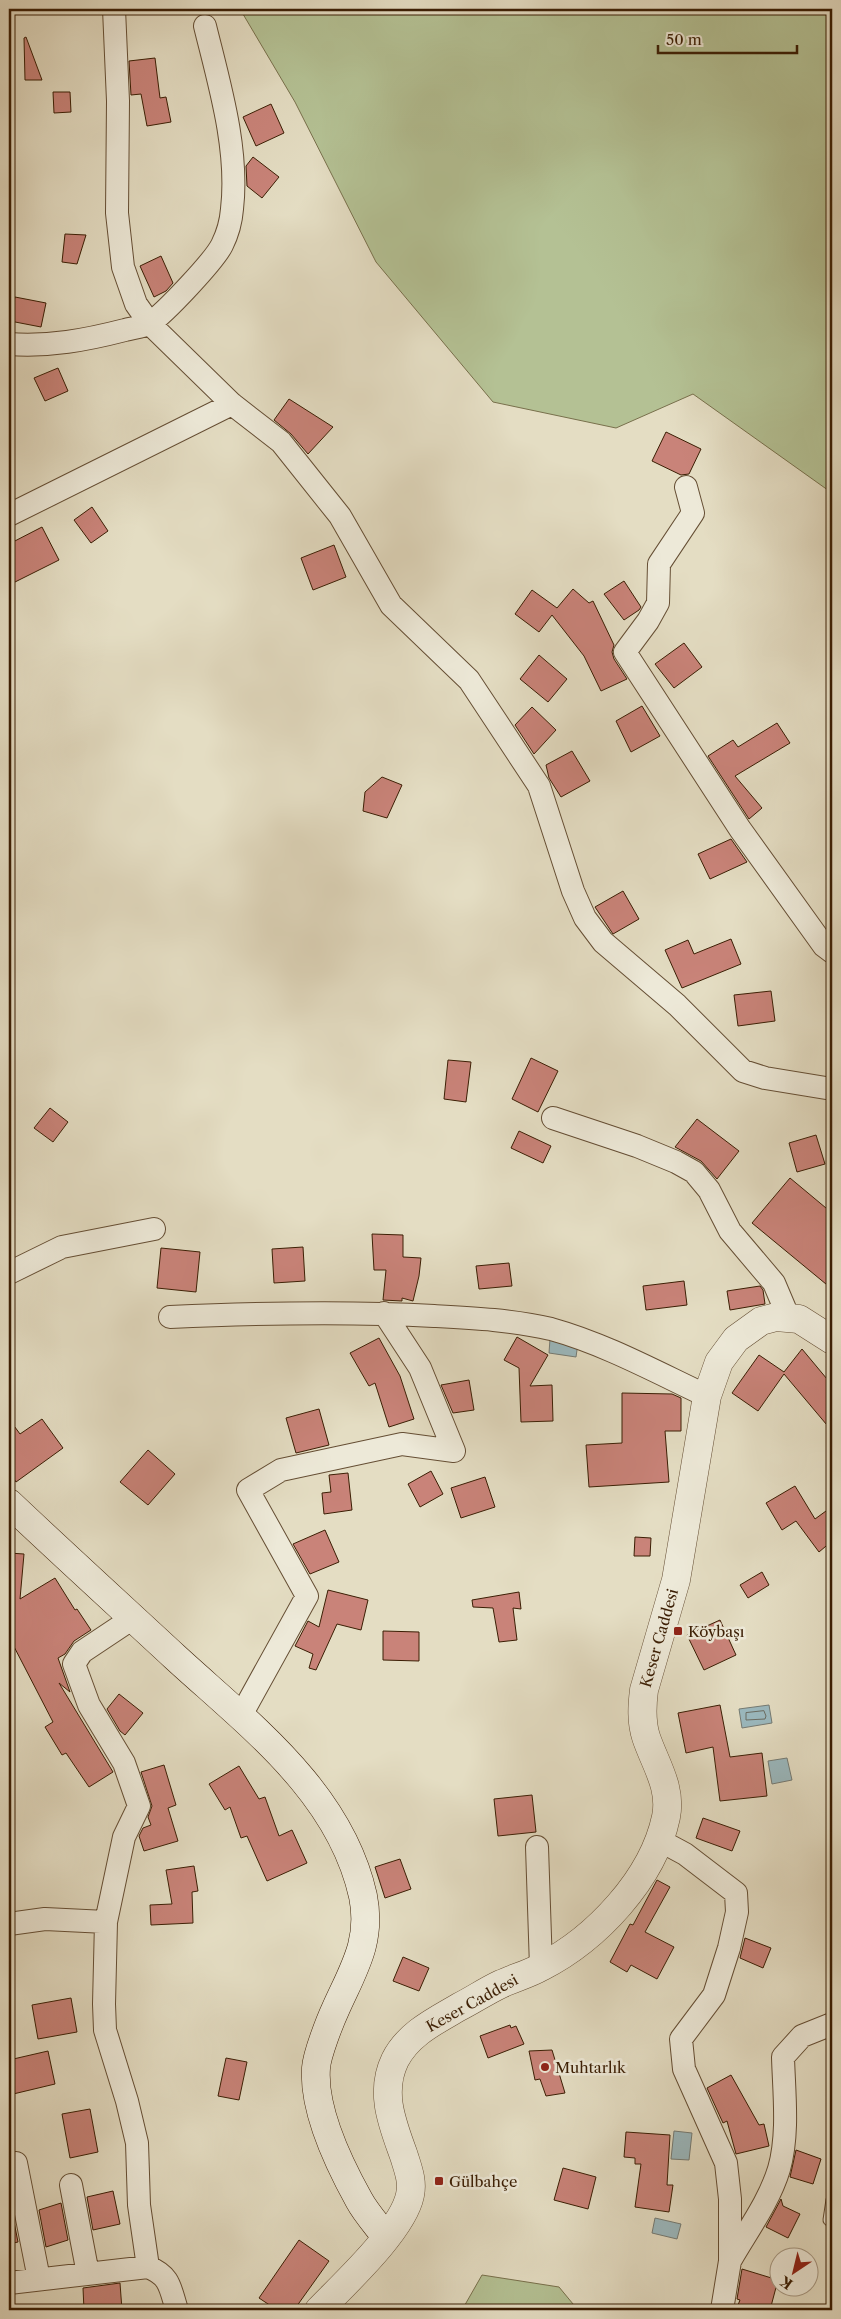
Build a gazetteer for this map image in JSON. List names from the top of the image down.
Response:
{
  "streets": {
    "street": ["Keser Caddesi"]
  },
  "places": {
    "transit": ["Köybaşı", "Gülbahçe"],
    "other": ["Muhtarlık"]
  },
  "scale_bar": "50 m",
  "north": "bottom left"
}
